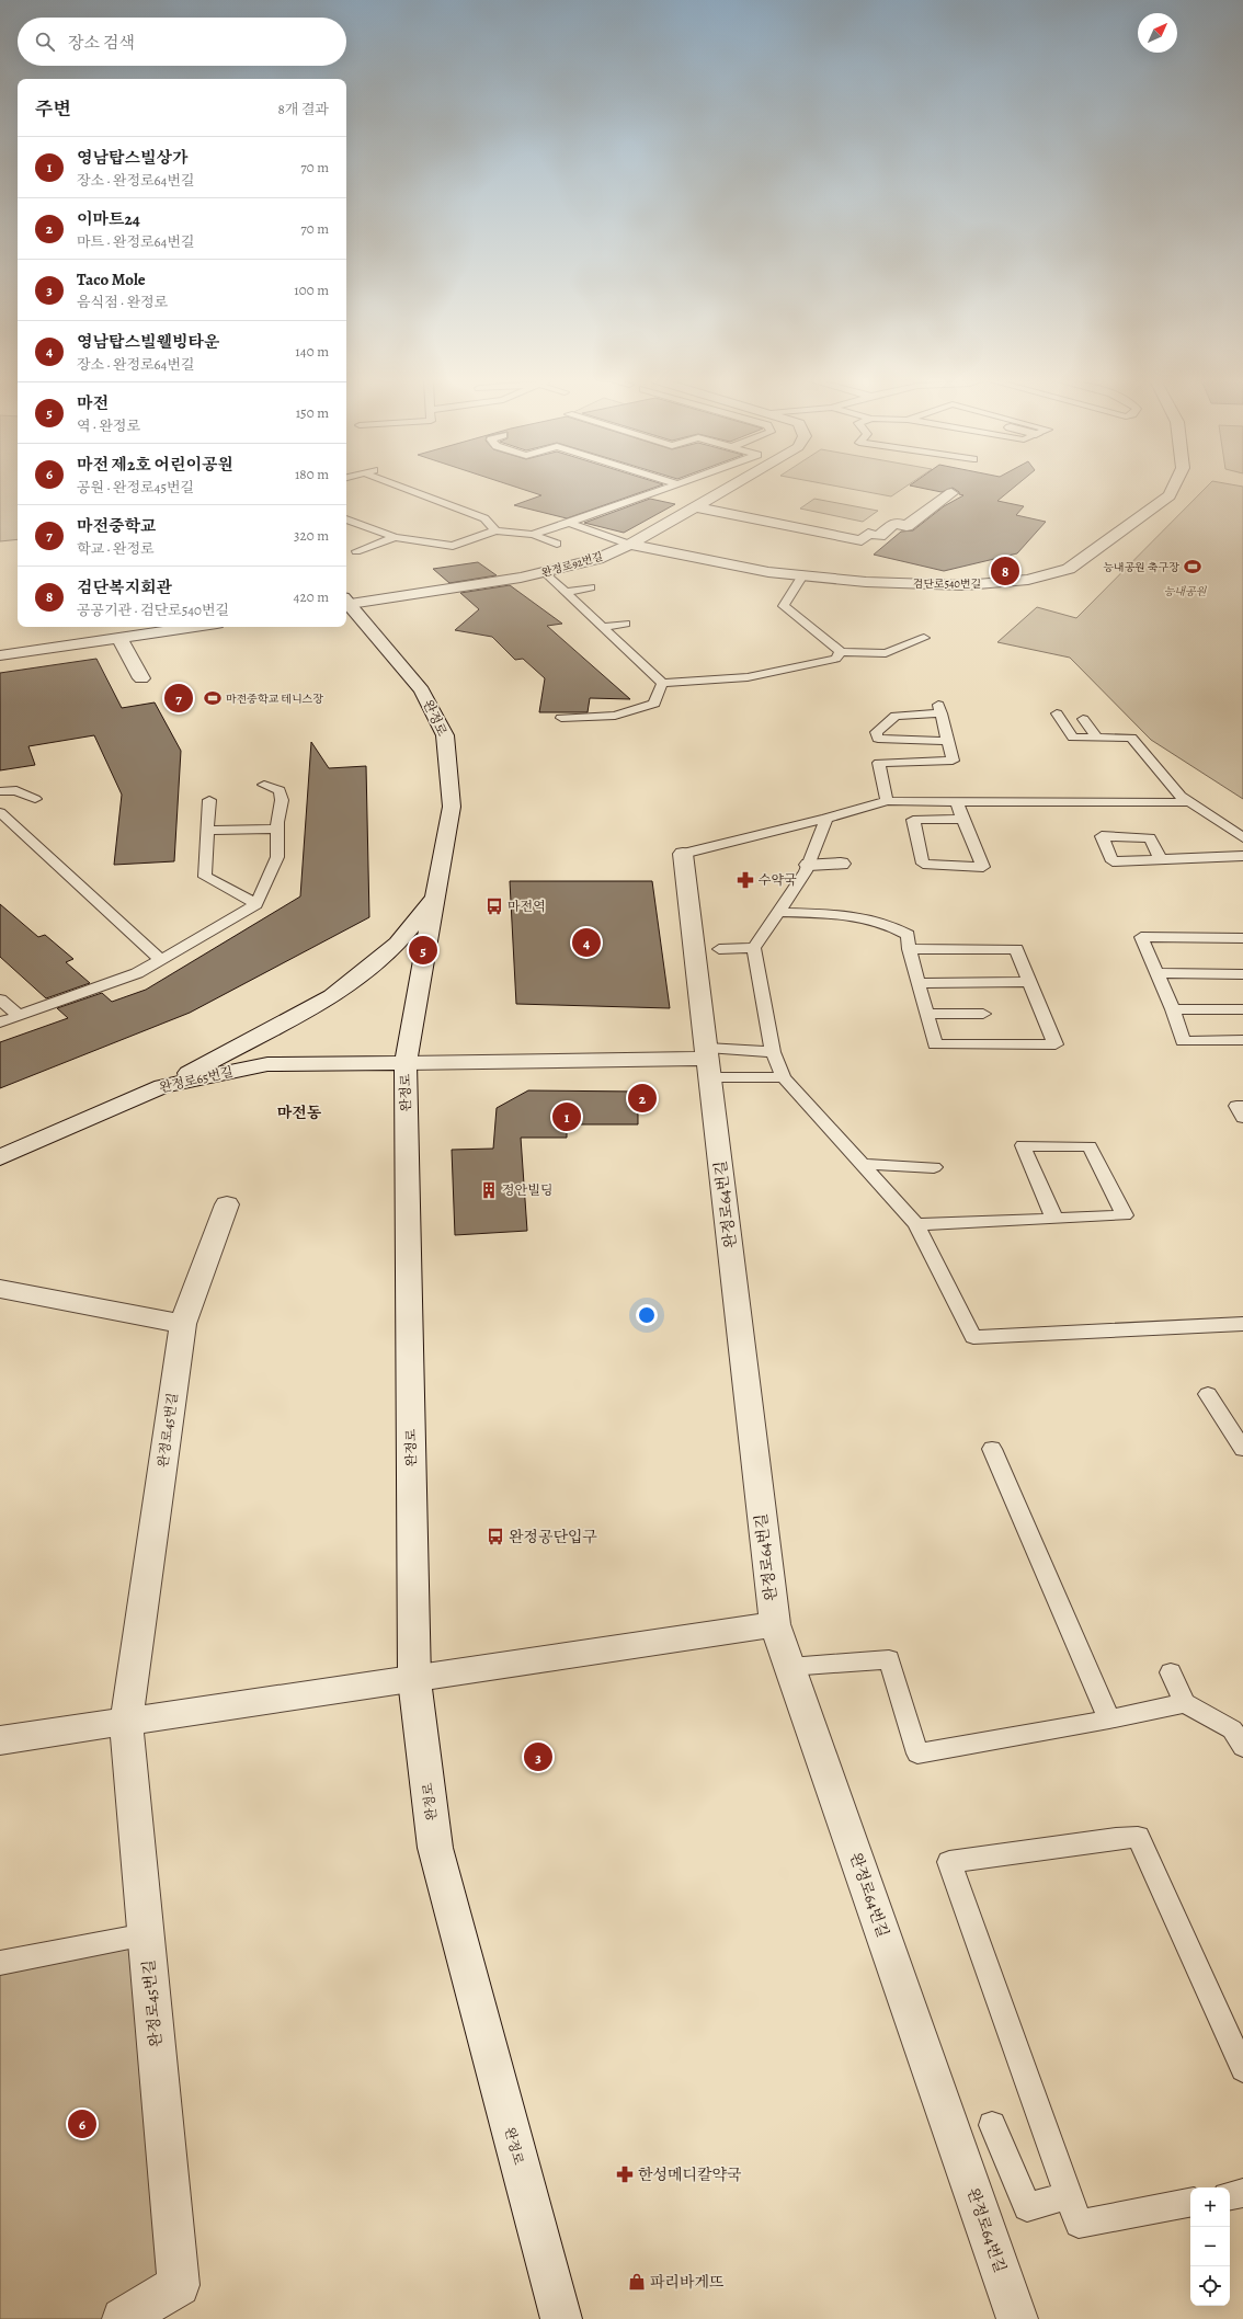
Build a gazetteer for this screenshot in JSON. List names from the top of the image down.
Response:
{
  "streets": {
    "street": [
      "완정로92번길",
      "검단로540번길",
      "완정로",
      "완정로65번길",
      "완정로64번길",
      "완정로45번길"
    ]
  },
  "crossings": [
    ["완정로92번길", "검단로540번길"],
    ["완정로", "완정로65번길"]
  ],
  "districts": ["마전동"],
  "parks": ["능내공원"],
  "places": {
    "sports": ["능내공원 축구장", "마전중학교 테니스장"],
    "pharmacy": ["수약국", "한성메디칼약국"],
    "bus stop": ["마전역", "완정공단입구"],
    "building": ["정안빌딩"],
    "shop": ["파리바게뜨"]
  },
  "north": "top right",
  "page": {
    "search": "장소 검색",
    "heading": ["주변", "8개 결과"],
    "list": [
      {
        "mark": "1",
        "name": "영남탑스빌상가",
        "note": "장소 · 완정로64번길",
        "value": "70 m"
      },
      {
        "mark": "2",
        "name": "이마트24",
        "note": "마트 · 완정로64번길",
        "value": "70 m"
      },
      {
        "mark": "3",
        "name": "Taco Mole",
        "note": "음식점 · 완정로",
        "value": "100 m"
      },
      {
        "mark": "4",
        "name": "영남탑스빌웰빙타운",
        "note": "장소 · 완정로64번길",
        "value": "140 m"
      },
      {
        "mark": "5",
        "name": "마전",
        "note": "역 · 완정로",
        "value": "150 m"
      },
      {
        "mark": "6",
        "name": "마전 제2호 어린이공원",
        "note": "공원 · 완정로45번길",
        "value": "180 m"
      },
      {
        "mark": "7",
        "name": "마전중학교",
        "note": "학교 · 완정로",
        "value": "320 m"
      },
      {
        "mark": "8",
        "name": "검단복지회관",
        "note": "공공기관 · 검단로540번길",
        "value": "420 m"
      }
    ],
    "pins": [
      "8",
      "7",
      "4",
      "5",
      "2",
      "1",
      "3",
      "6"
    ],
    "map_buttons": ["+", "−"]
  }
}
